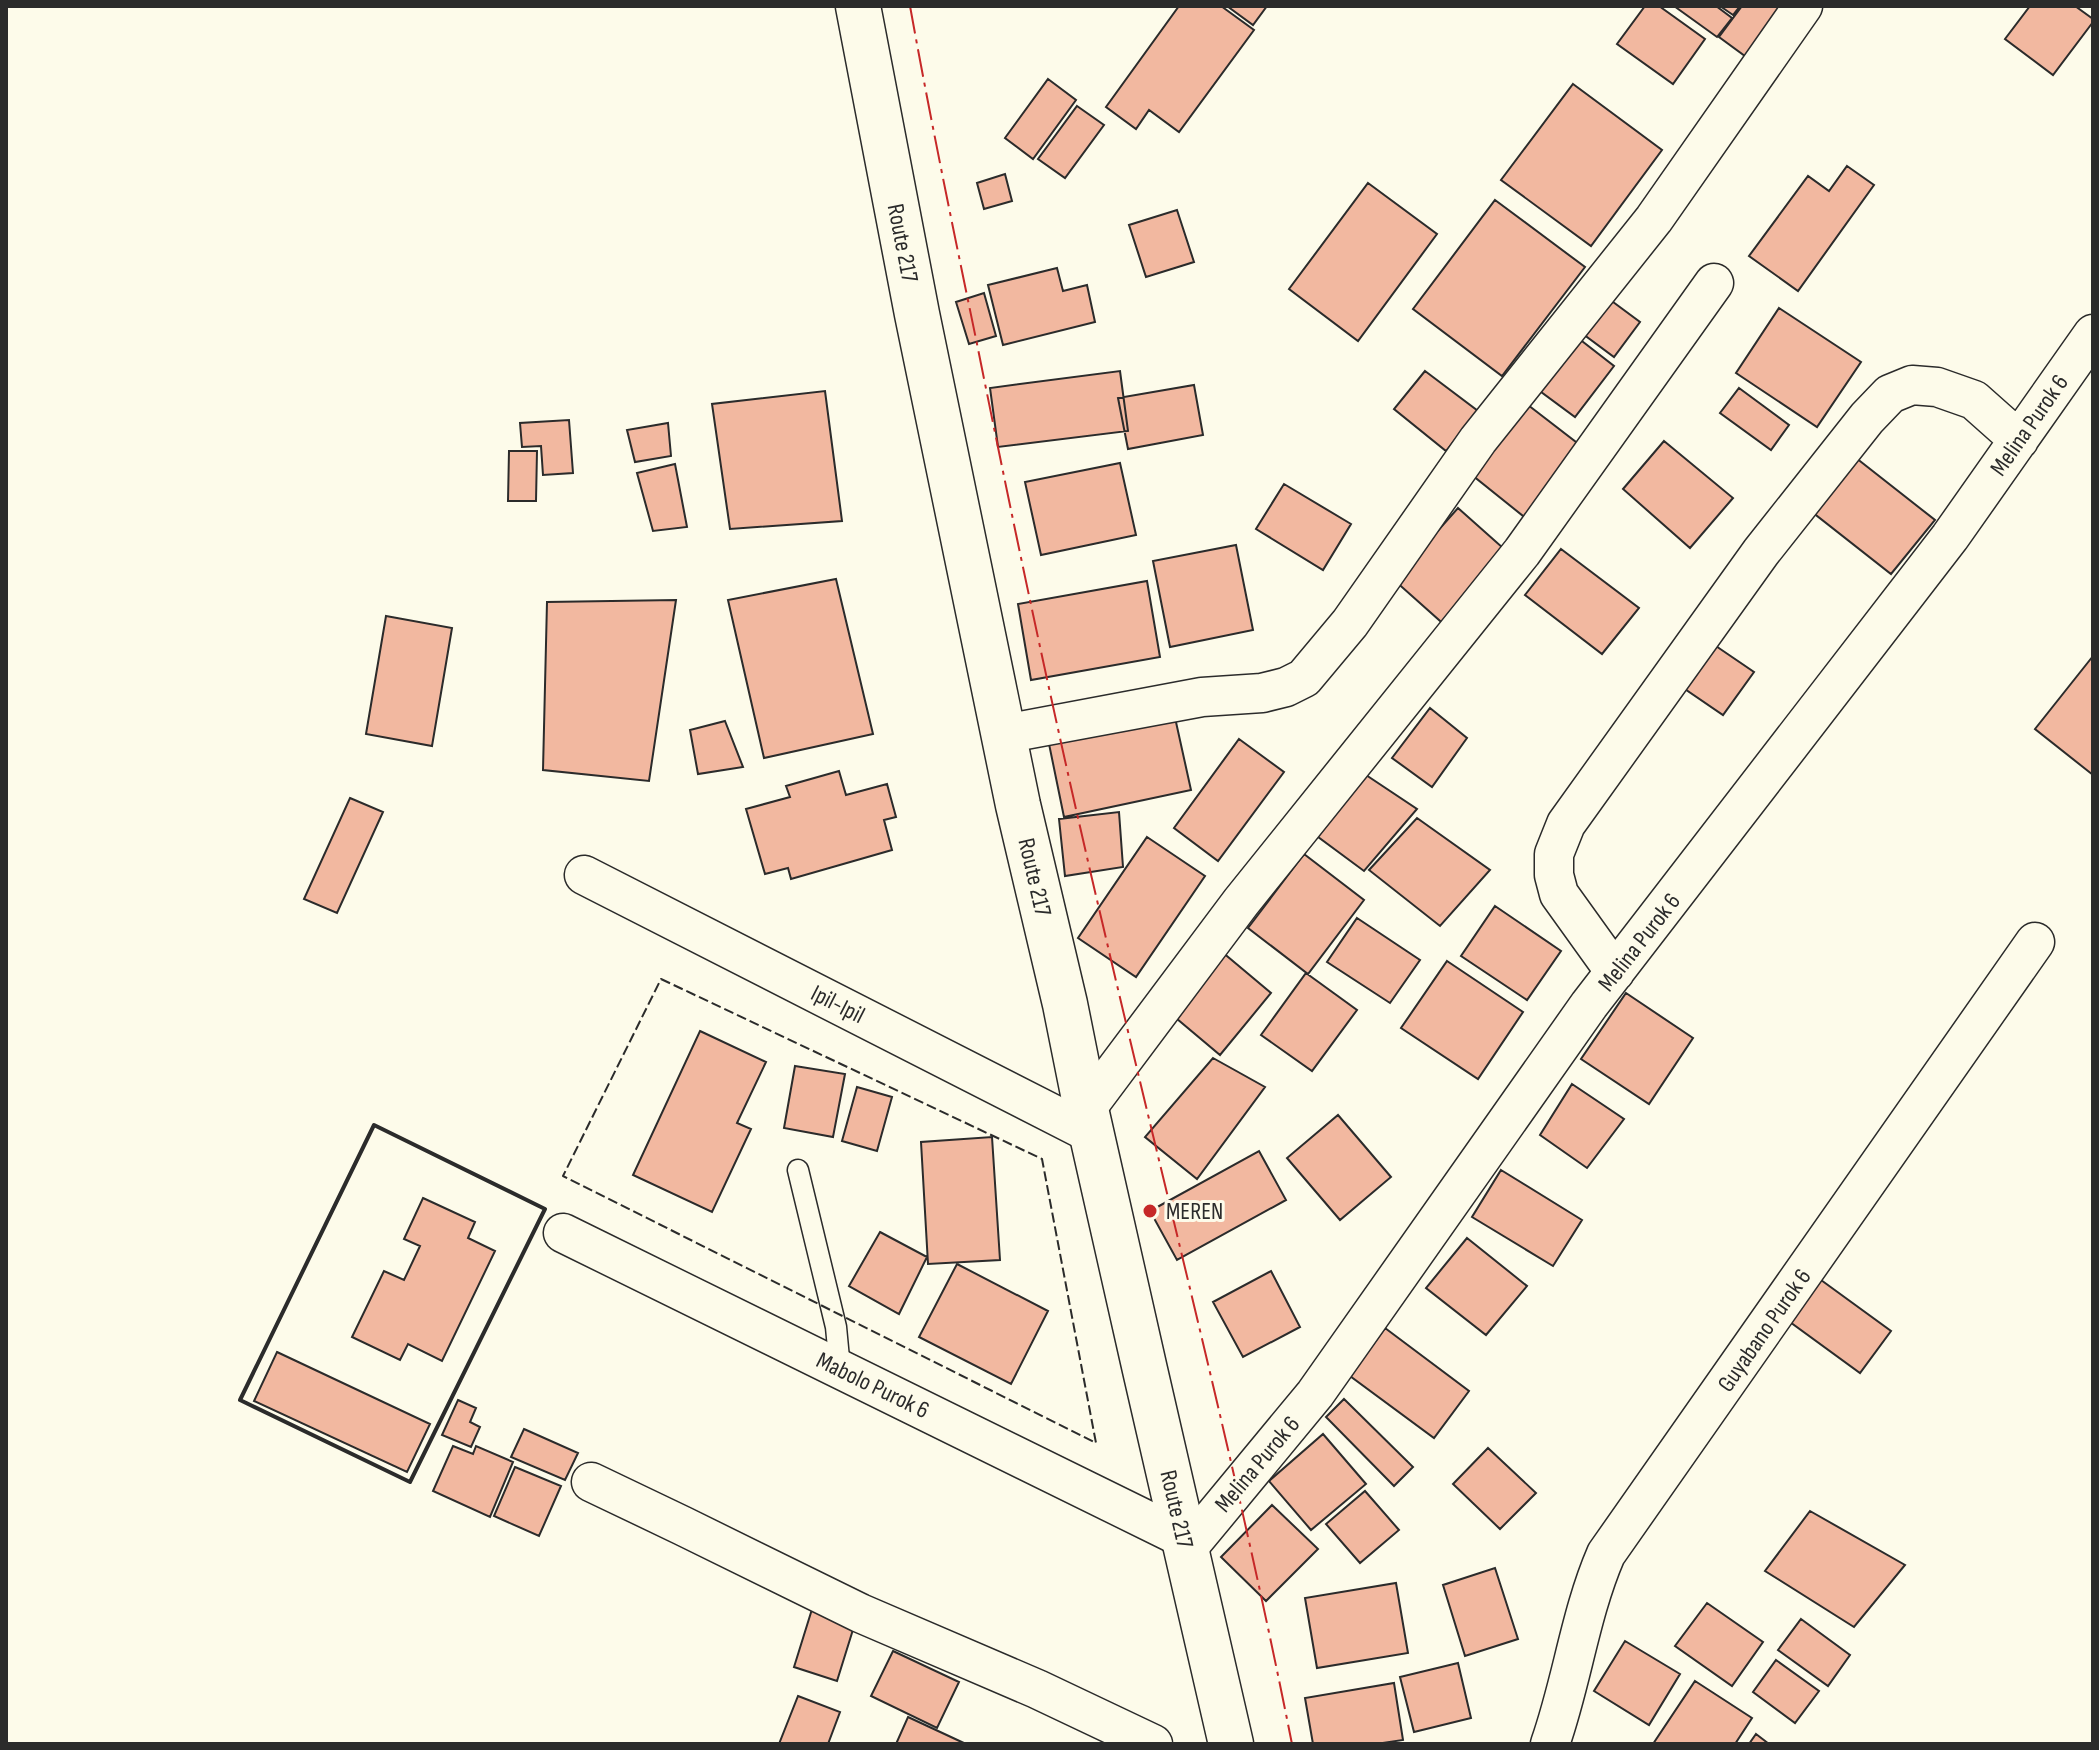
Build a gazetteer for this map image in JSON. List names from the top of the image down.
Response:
{
  "streets": {
    "main road": ["Route 217"],
    "street": [
      "Melina Purok 6",
      "Ipil-Ipil",
      "Guyabano Purok 6",
      "Mabolo Purok 6"
    ]
  },
  "crossings": [
    ["Route 217", "Melina Purok 6"],
    ["Route 217", "Ipil-Ipil"],
    ["Route 217", "Mabolo Purok 6"],
    ["Melina Purok 6", "Mabolo Purok 6"]
  ],
  "places": ["MEREN"]
}
